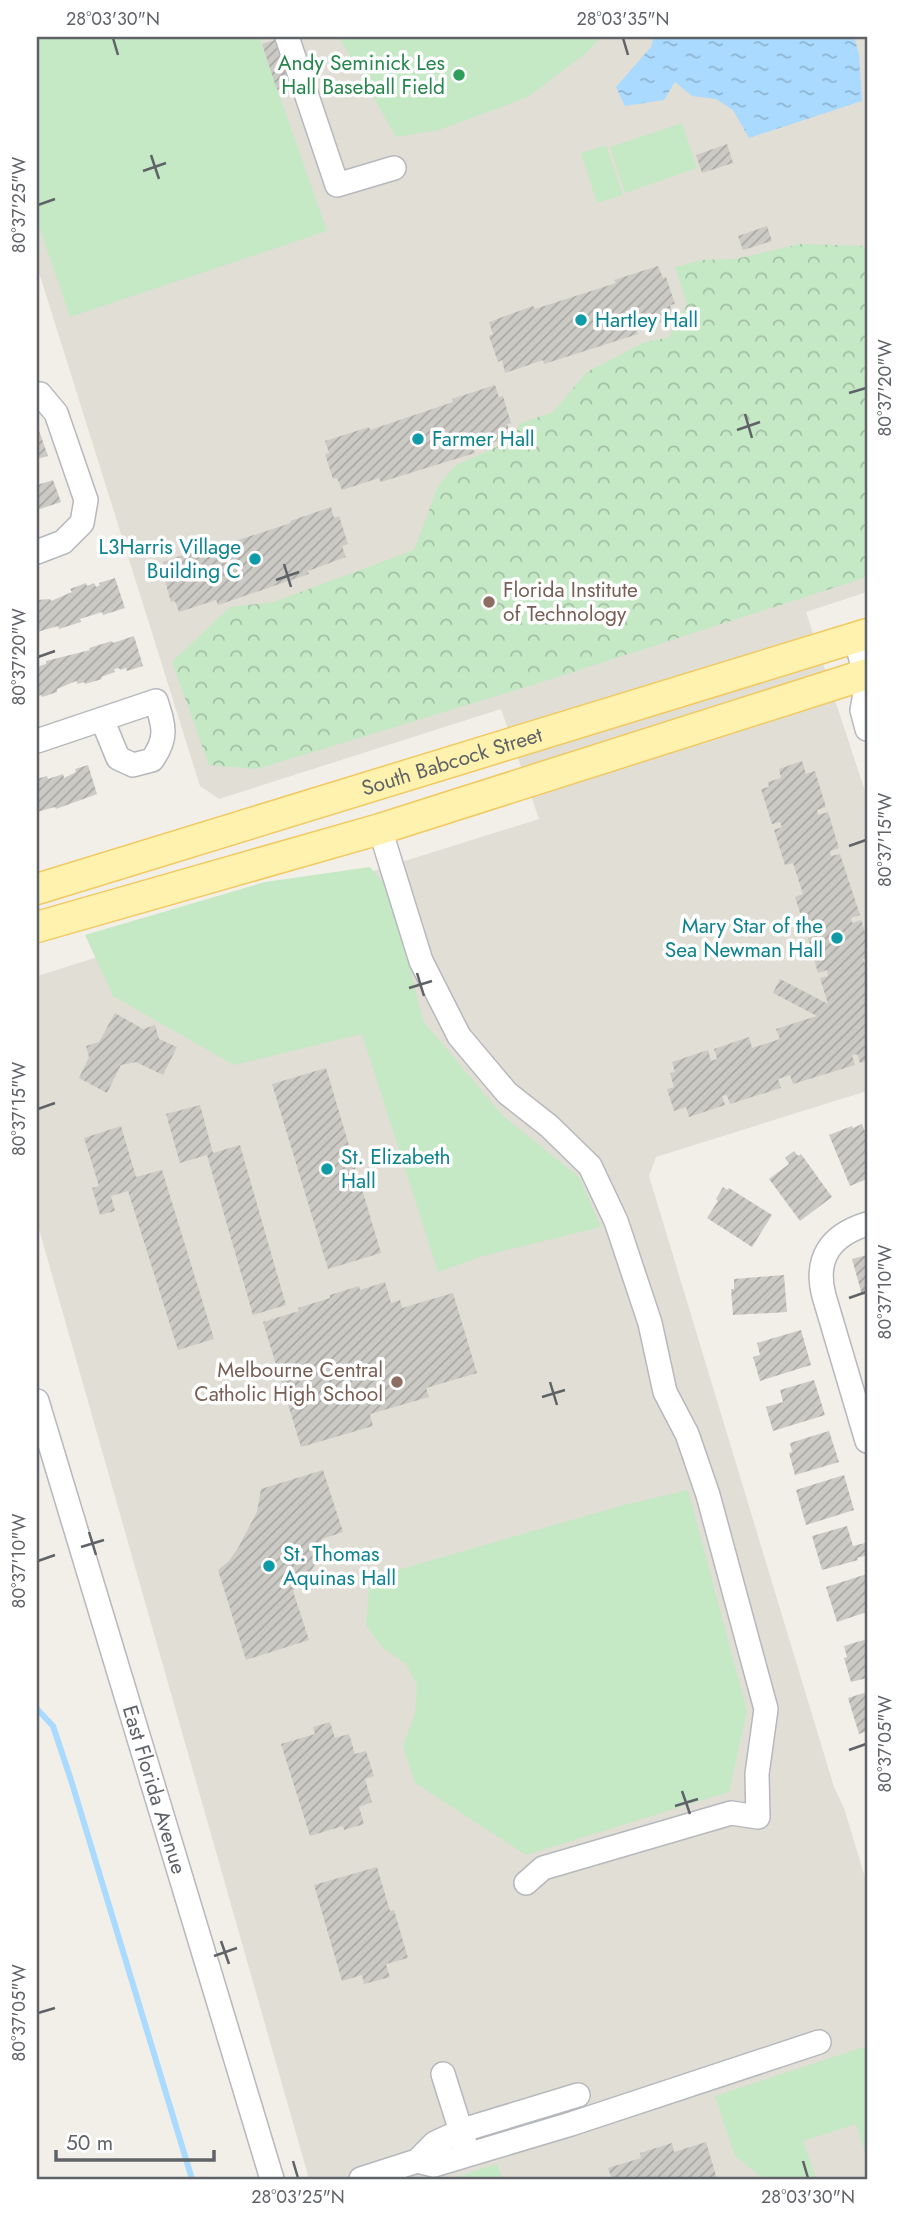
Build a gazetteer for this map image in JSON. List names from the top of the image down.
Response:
{
  "streets": {
    "main road": ["South Babcock Street"],
    "street": ["East Florida Avenue"]
  },
  "places": [
    "Andy Seminick Les Hall Baseball Field",
    "Hartley Hall",
    "Farmer Hall",
    "L3Harris Village Building C",
    "Florida Institute of Technology",
    "Mary Star of the Sea Newman Hall",
    "St. Elizabeth Hall",
    "Melbourne Central Catholic High School",
    "St. Thomas Aquinas Hall"
  ],
  "scale_bar": "50 m",
  "coordinates": [
    "28°03'30\"N",
    "28°03'35\"N",
    "80°37'25\"W",
    "80°37'20\"W",
    "80°37'15\"W",
    "80°37'10\"W",
    "80°37'05\"W",
    "28°03'25\"N"
  ]
}
